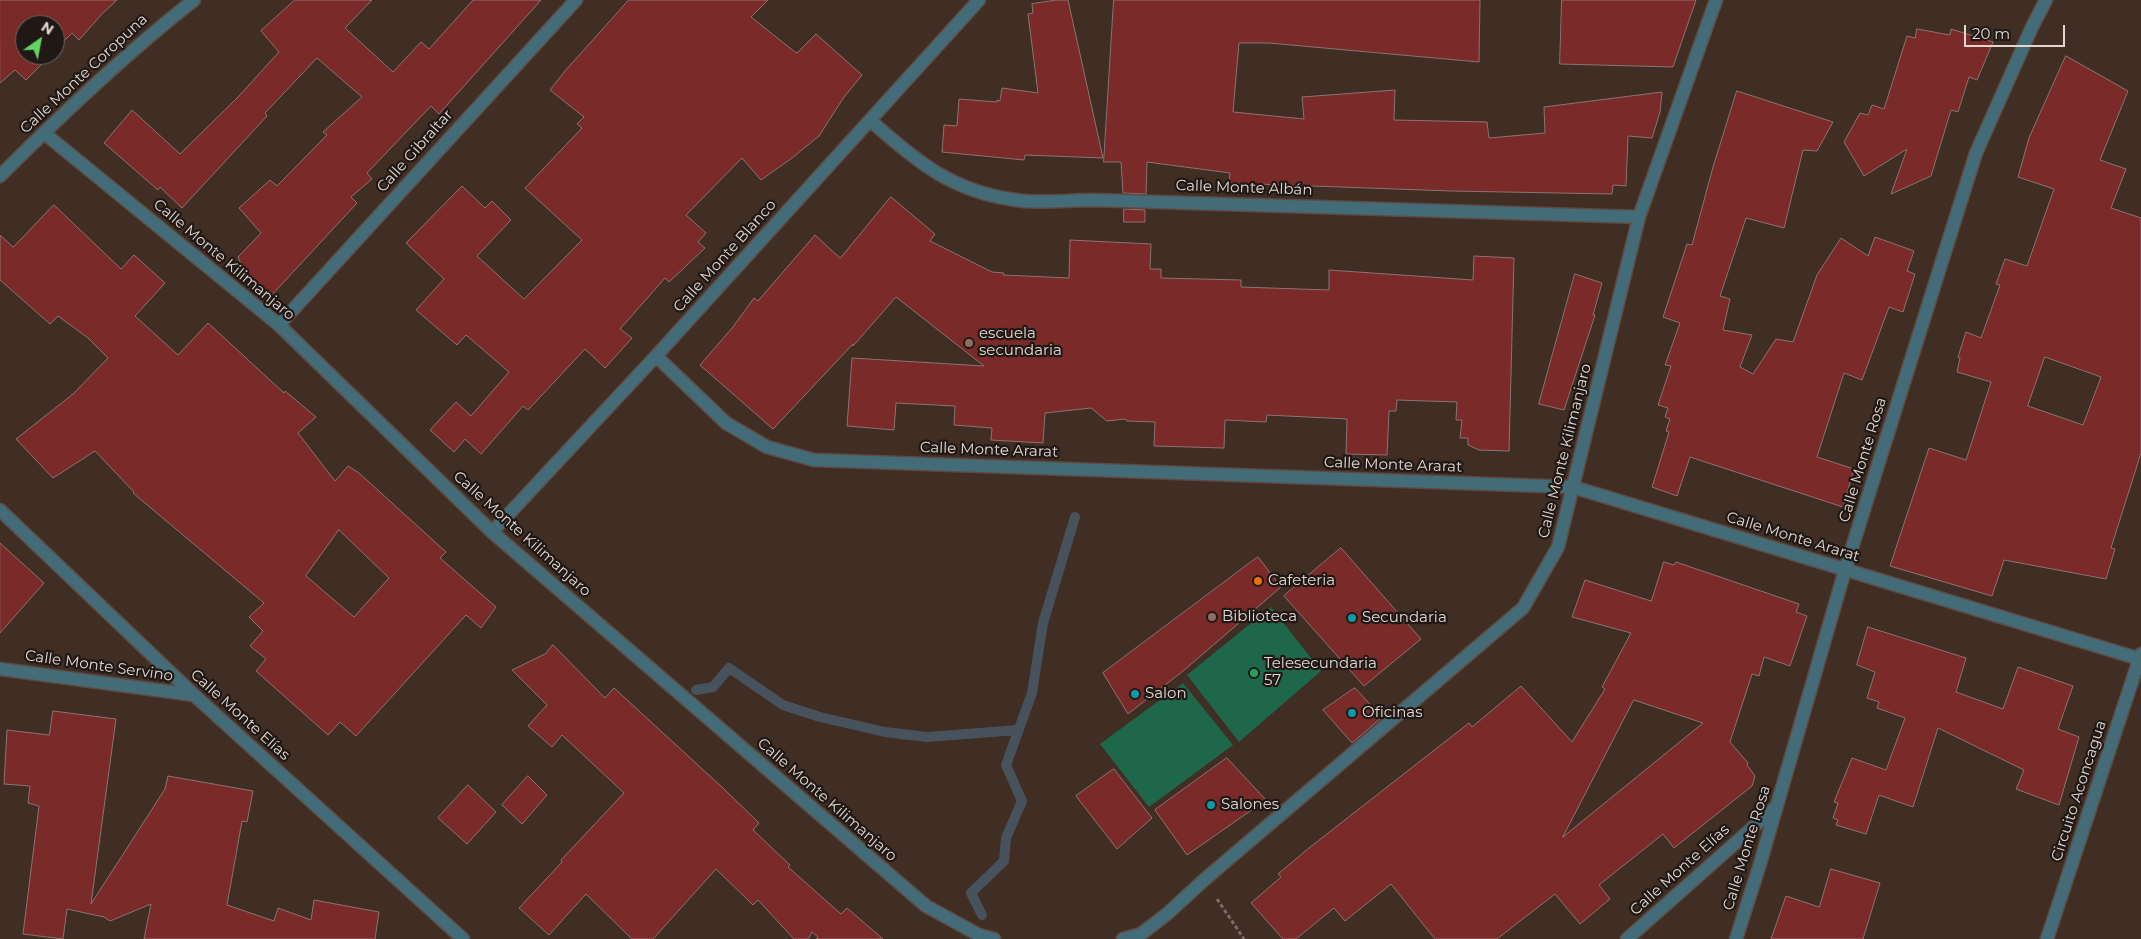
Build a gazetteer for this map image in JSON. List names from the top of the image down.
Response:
{
  "streets": {
    "street": [
      "Calle Monte Coropuna",
      "Calle Gibraltar",
      "Calle Monte Albán",
      "Calle Monte Blanco",
      "Calle Monte Kilimanjaro",
      "Calle Monte Ararat",
      "Calle Monte Rosa",
      "Calle Monte Servino",
      "Calle Monte Elías",
      "Circuito Aconcagua"
    ]
  },
  "crossings": [
    ["Calle Monte Coropuna", "Calle Monte Kilimanjaro"],
    ["Calle Gibraltar", "Calle Monte Kilimanjaro"],
    ["Calle Monte Albán", "Calle Monte Blanco"],
    ["Calle Monte Albán", "Calle Monte Kilimanjaro"],
    ["Calle Monte Blanco", "Calle Monte Kilimanjaro"],
    ["Calle Monte Blanco", "Calle Monte Ararat"],
    ["Calle Monte Kilimanjaro", "Calle Monte Ararat"],
    ["Calle Monte Ararat", "Calle Monte Rosa"],
    ["Calle Monte Ararat", "Circuito Aconcagua"],
    ["Calle Monte Rosa", "Calle Monte Elías"],
    ["Calle Monte Servino", "Calle Monte Elías"]
  ],
  "places": [
    "escuela secundaria",
    "Cafeteria",
    "Biblioteca",
    "Secundaria",
    "Telesecundaria 57",
    "Salon",
    "Oficinas",
    "Salones"
  ],
  "scale_bar": "20 m",
  "north": "top right"
}
